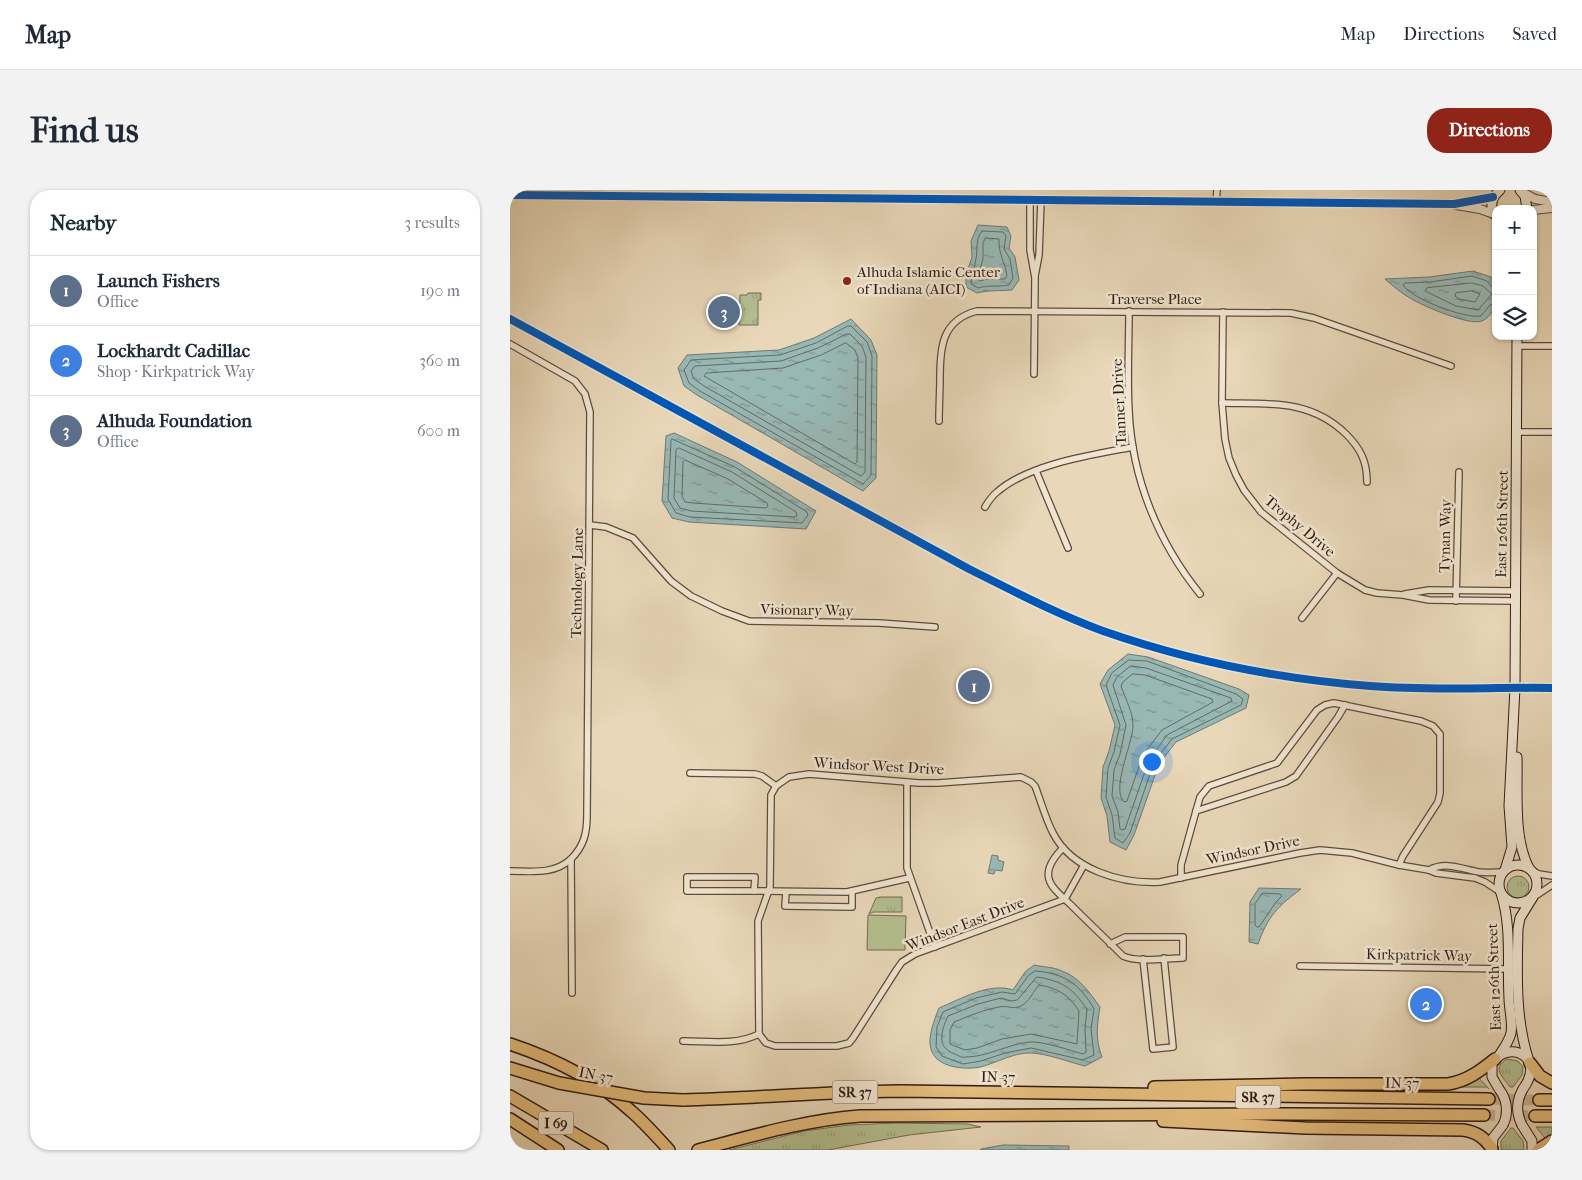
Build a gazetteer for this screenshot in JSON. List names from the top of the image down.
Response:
{
  "streets": {
    "highway": ["IN-37", "SR 37", "I 69"],
    "main road": ["East 126th Street"],
    "street": [
      "Traverse Place",
      "Tanner Drive",
      "Trophy Drive",
      "Tynan Way",
      "Technology Lane",
      "Visionary Way",
      "Windsor West Drive",
      "Windsor Drive",
      "Windsor East Drive",
      "Kirkpatrick Way"
    ]
  },
  "crossings": [
    ["Traverse Place", "Tanner Drive"],
    ["Traverse Place", "Trophy Drive"],
    ["East 126th Street", "Trophy Drive"],
    ["East 126th Street", "Windsor Drive"],
    ["East 126th Street", "Kirkpatrick Way"],
    ["Trophy Drive", "Tynan Way"],
    ["Technology Lane", "Visionary Way"],
    ["Windsor West Drive", "Windsor Drive"]
  ],
  "places": ["Alhuda Islamic Center of Indiana (AICI)"],
  "page": {
    "header": "Map",
    "nav": ["Map", "Directions", "Saved"],
    "buttons": "Directions",
    "title": "Find us",
    "heading": ["Nearby", "3 results"],
    "map_buttons": ["+", "−"],
    "list": [
      {
        "mark": "1",
        "name": "Launch Fishers",
        "note": "Office",
        "value": "190 m"
      },
      {
        "mark": "2",
        "name": "Lockhardt Cadillac",
        "note": "Shop · Kirkpatrick Way",
        "value": "360 m"
      },
      {
        "mark": "3",
        "name": "Alhuda Foundation",
        "note": "Office",
        "value": "600 m"
      }
    ],
    "pins": ["3", "1", "2"]
  }
}
